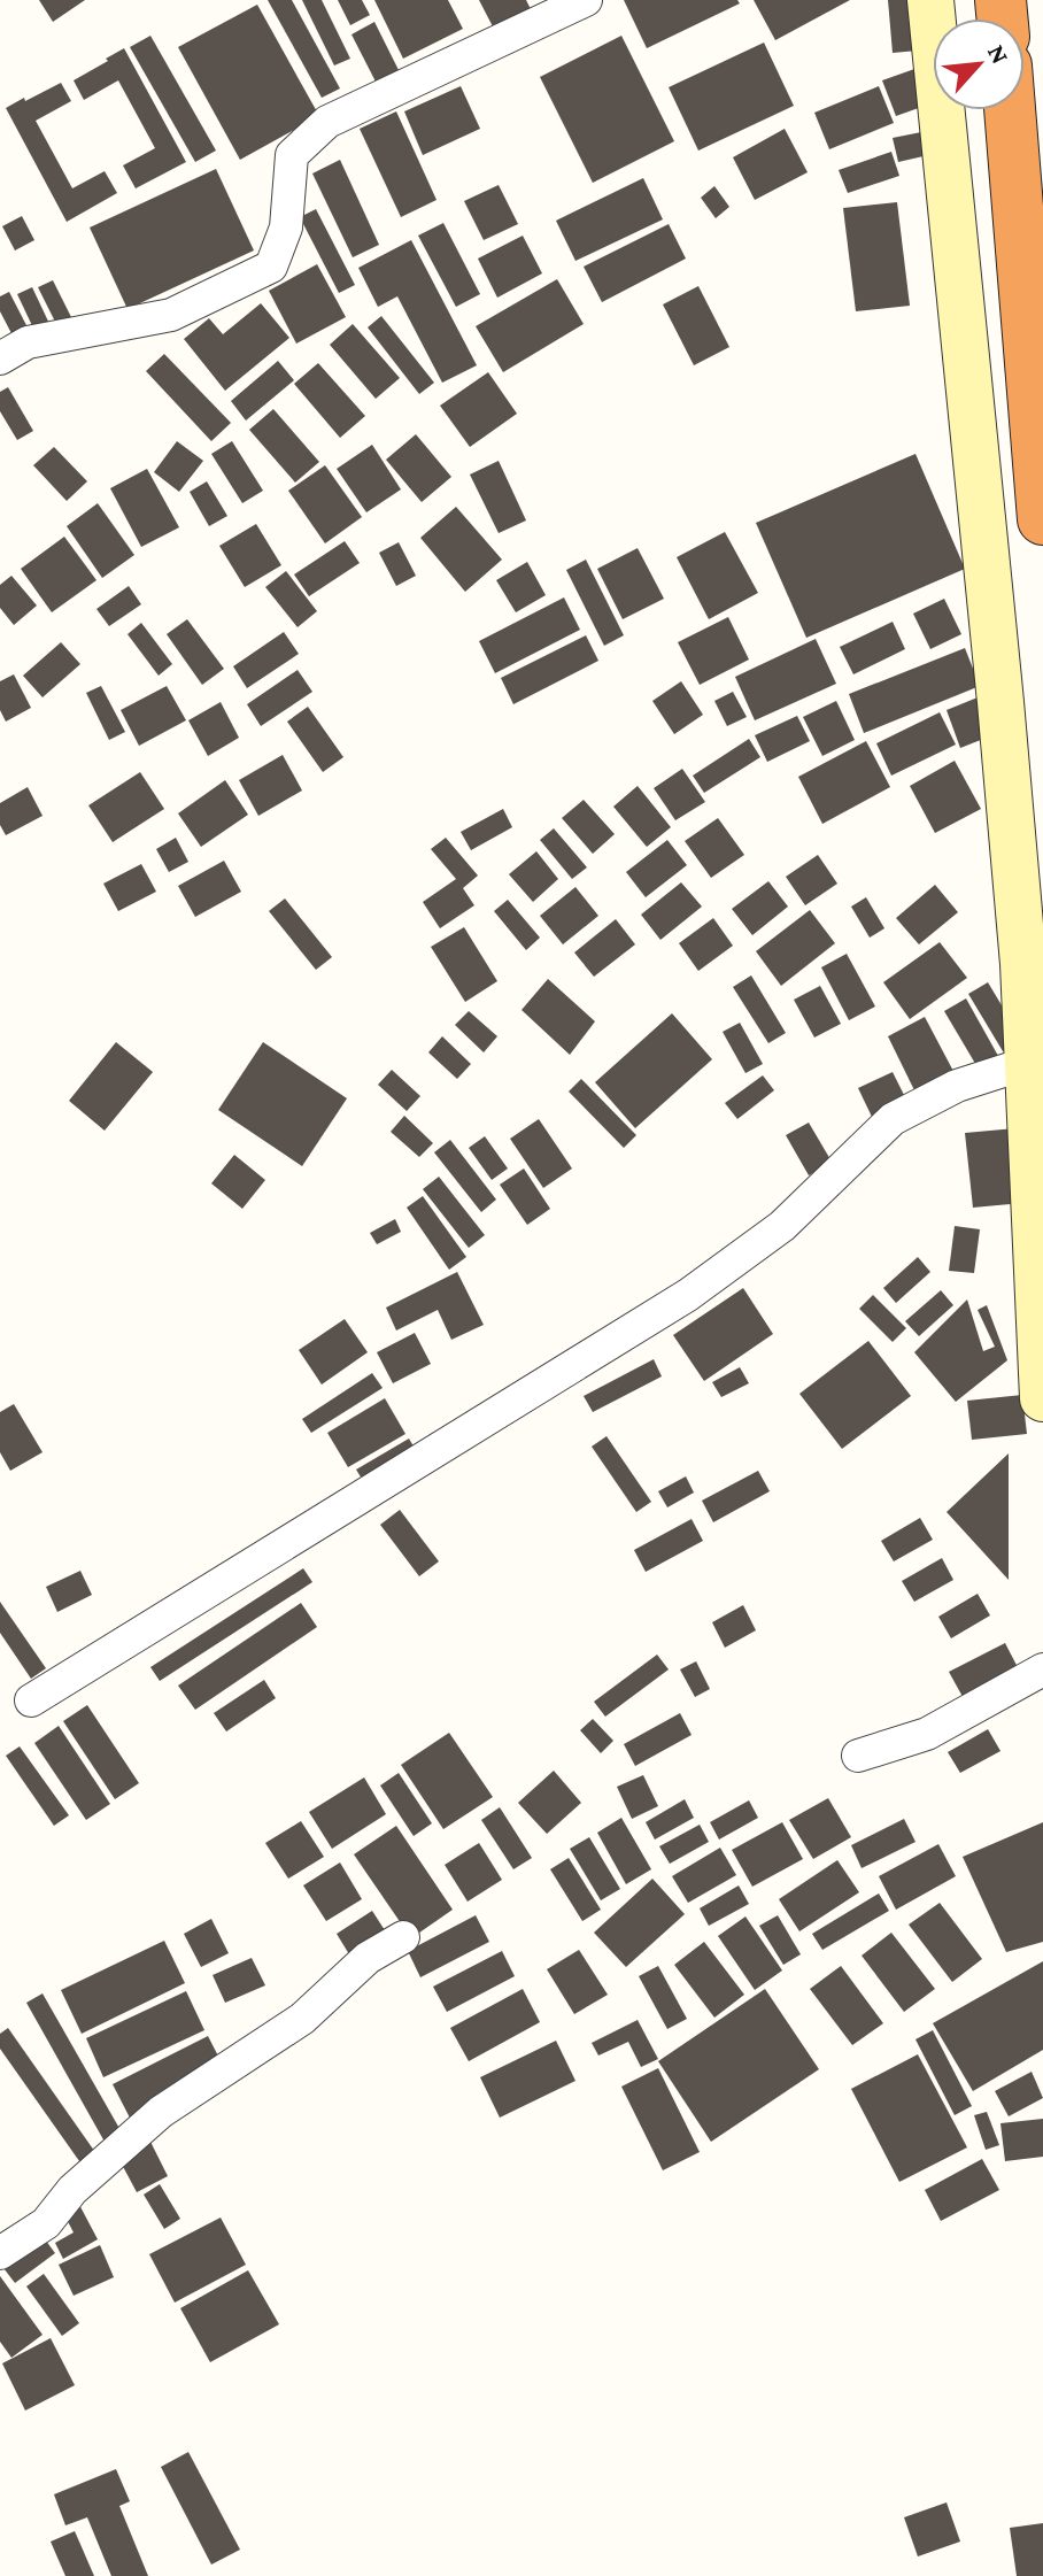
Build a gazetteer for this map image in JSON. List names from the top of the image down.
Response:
{
  "north": "top right"
}
